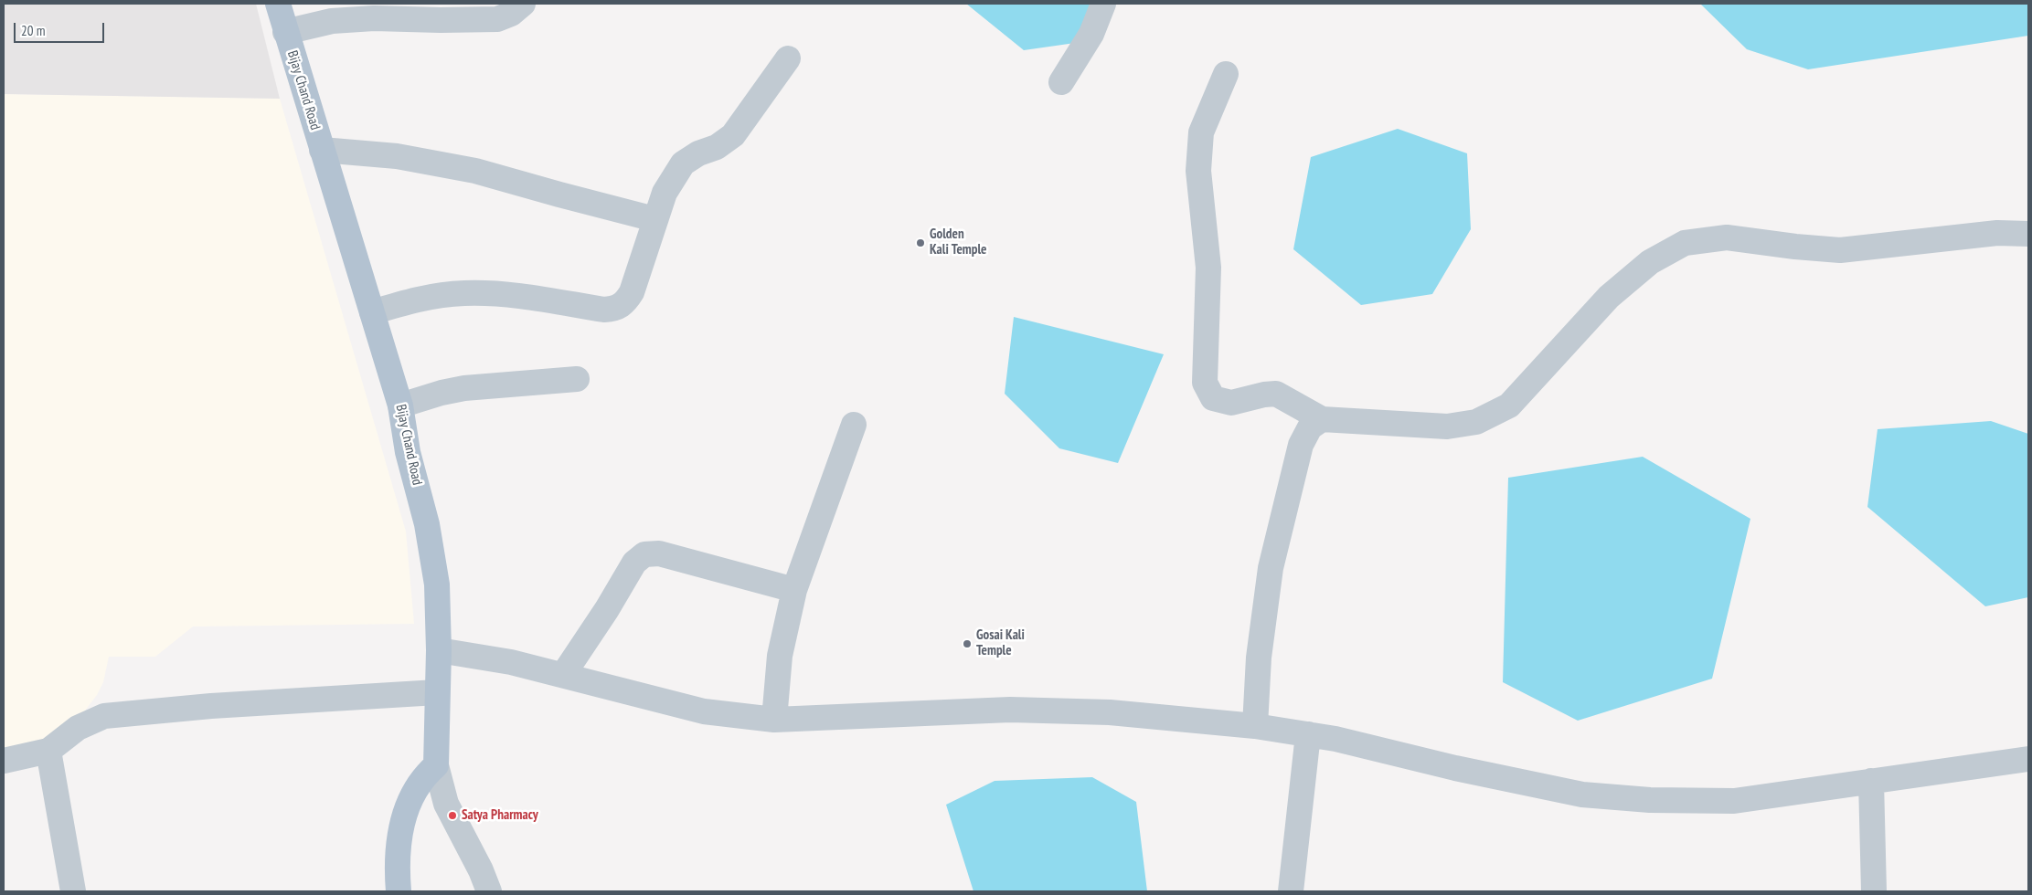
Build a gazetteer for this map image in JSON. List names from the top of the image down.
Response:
{
  "streets": {
    "main road": ["Bijay Chand Road"]
  },
  "places": ["Golden Kali Temple", "Gosai Kali Temple", "Satya Pharmacy"],
  "scale_bar": "20 m"
}
